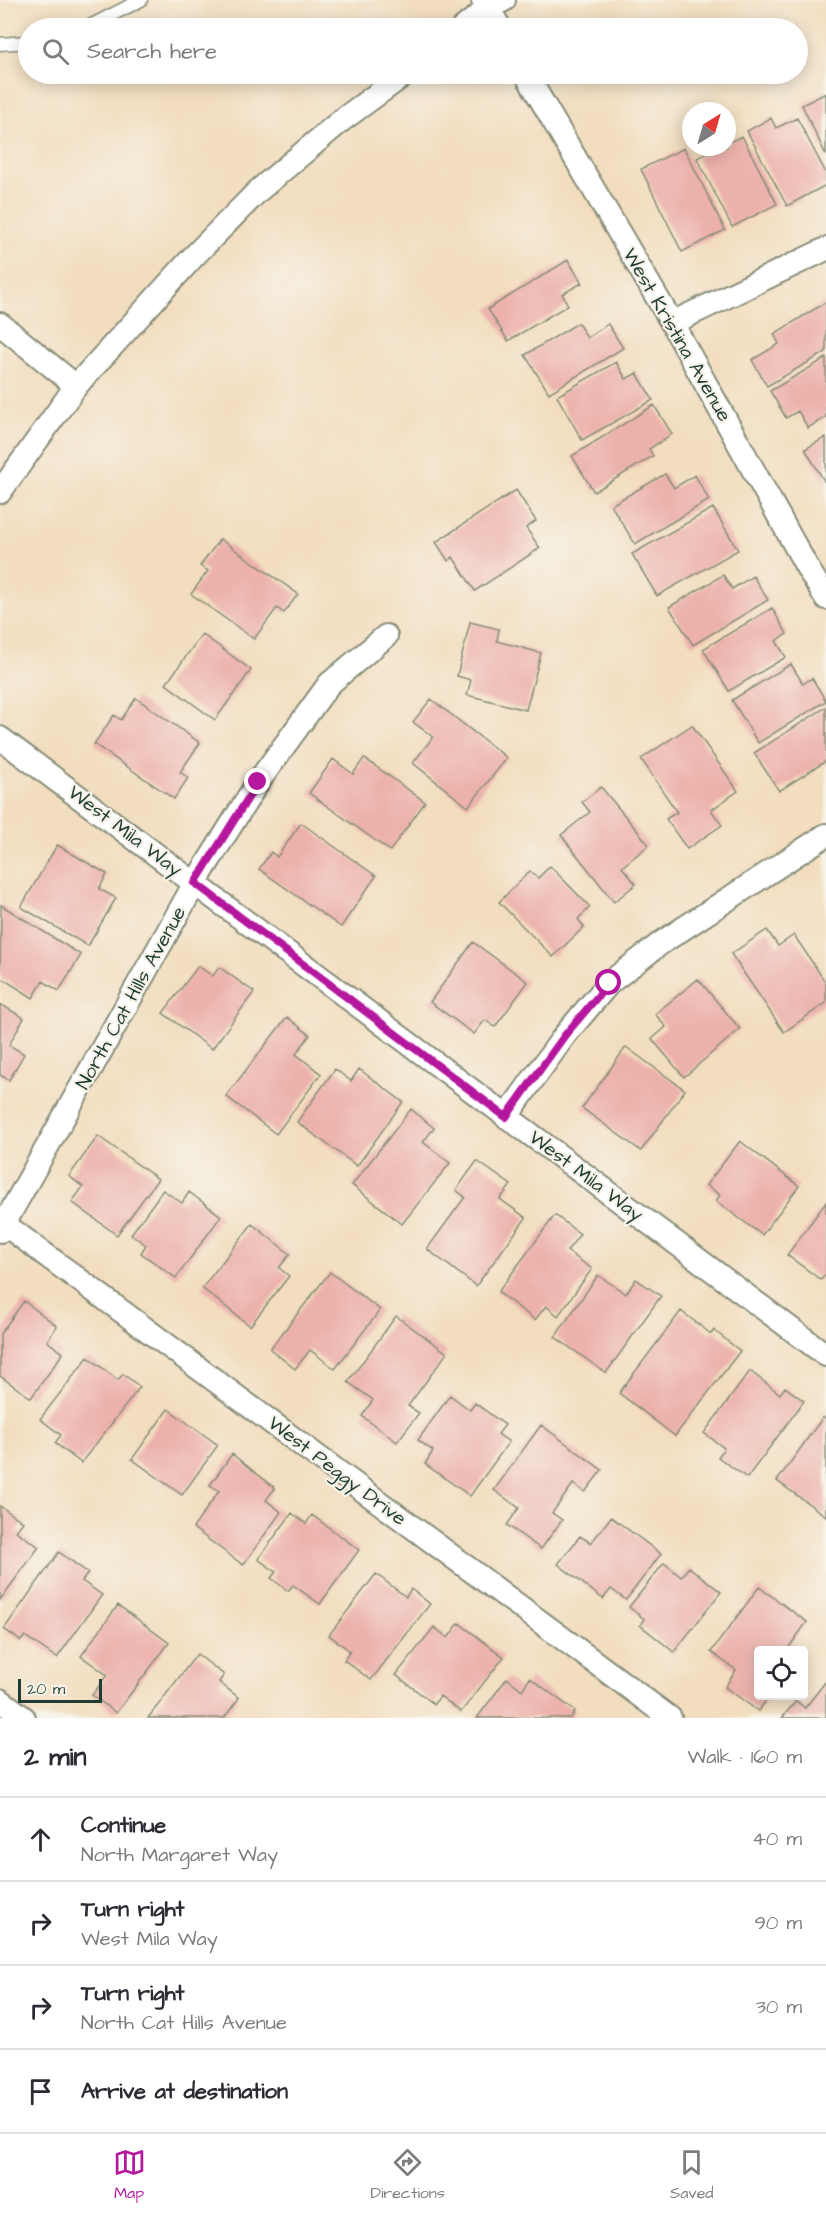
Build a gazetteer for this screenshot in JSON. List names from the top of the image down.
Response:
{
  "streets": {
    "street": [
      "West Kristina Avenue",
      "West Mila Way",
      "North Cat Hills Avenue",
      "West Peggy Drive"
    ]
  },
  "crossings": [
    ["West Mila Way", "North Cat Hills Avenue"],
    ["North Cat Hills Avenue", "West Peggy Drive"]
  ],
  "scale_bar": "20 m",
  "north": "top right",
  "page": {
    "search": "Search here",
    "scale": "20 m",
    "heading": ["2 min", "Walk · 160 m"],
    "list": [
      ["Continue", "North Margaret Way", "40 m"],
      ["Turn right", "West Mila Way", "90 m"],
      ["Turn right", "North Cat Hills Avenue", "30 m"],
      "Arrive at destination"
    ],
    "nav": ["Map", "Directions", "Saved"]
  }
}
